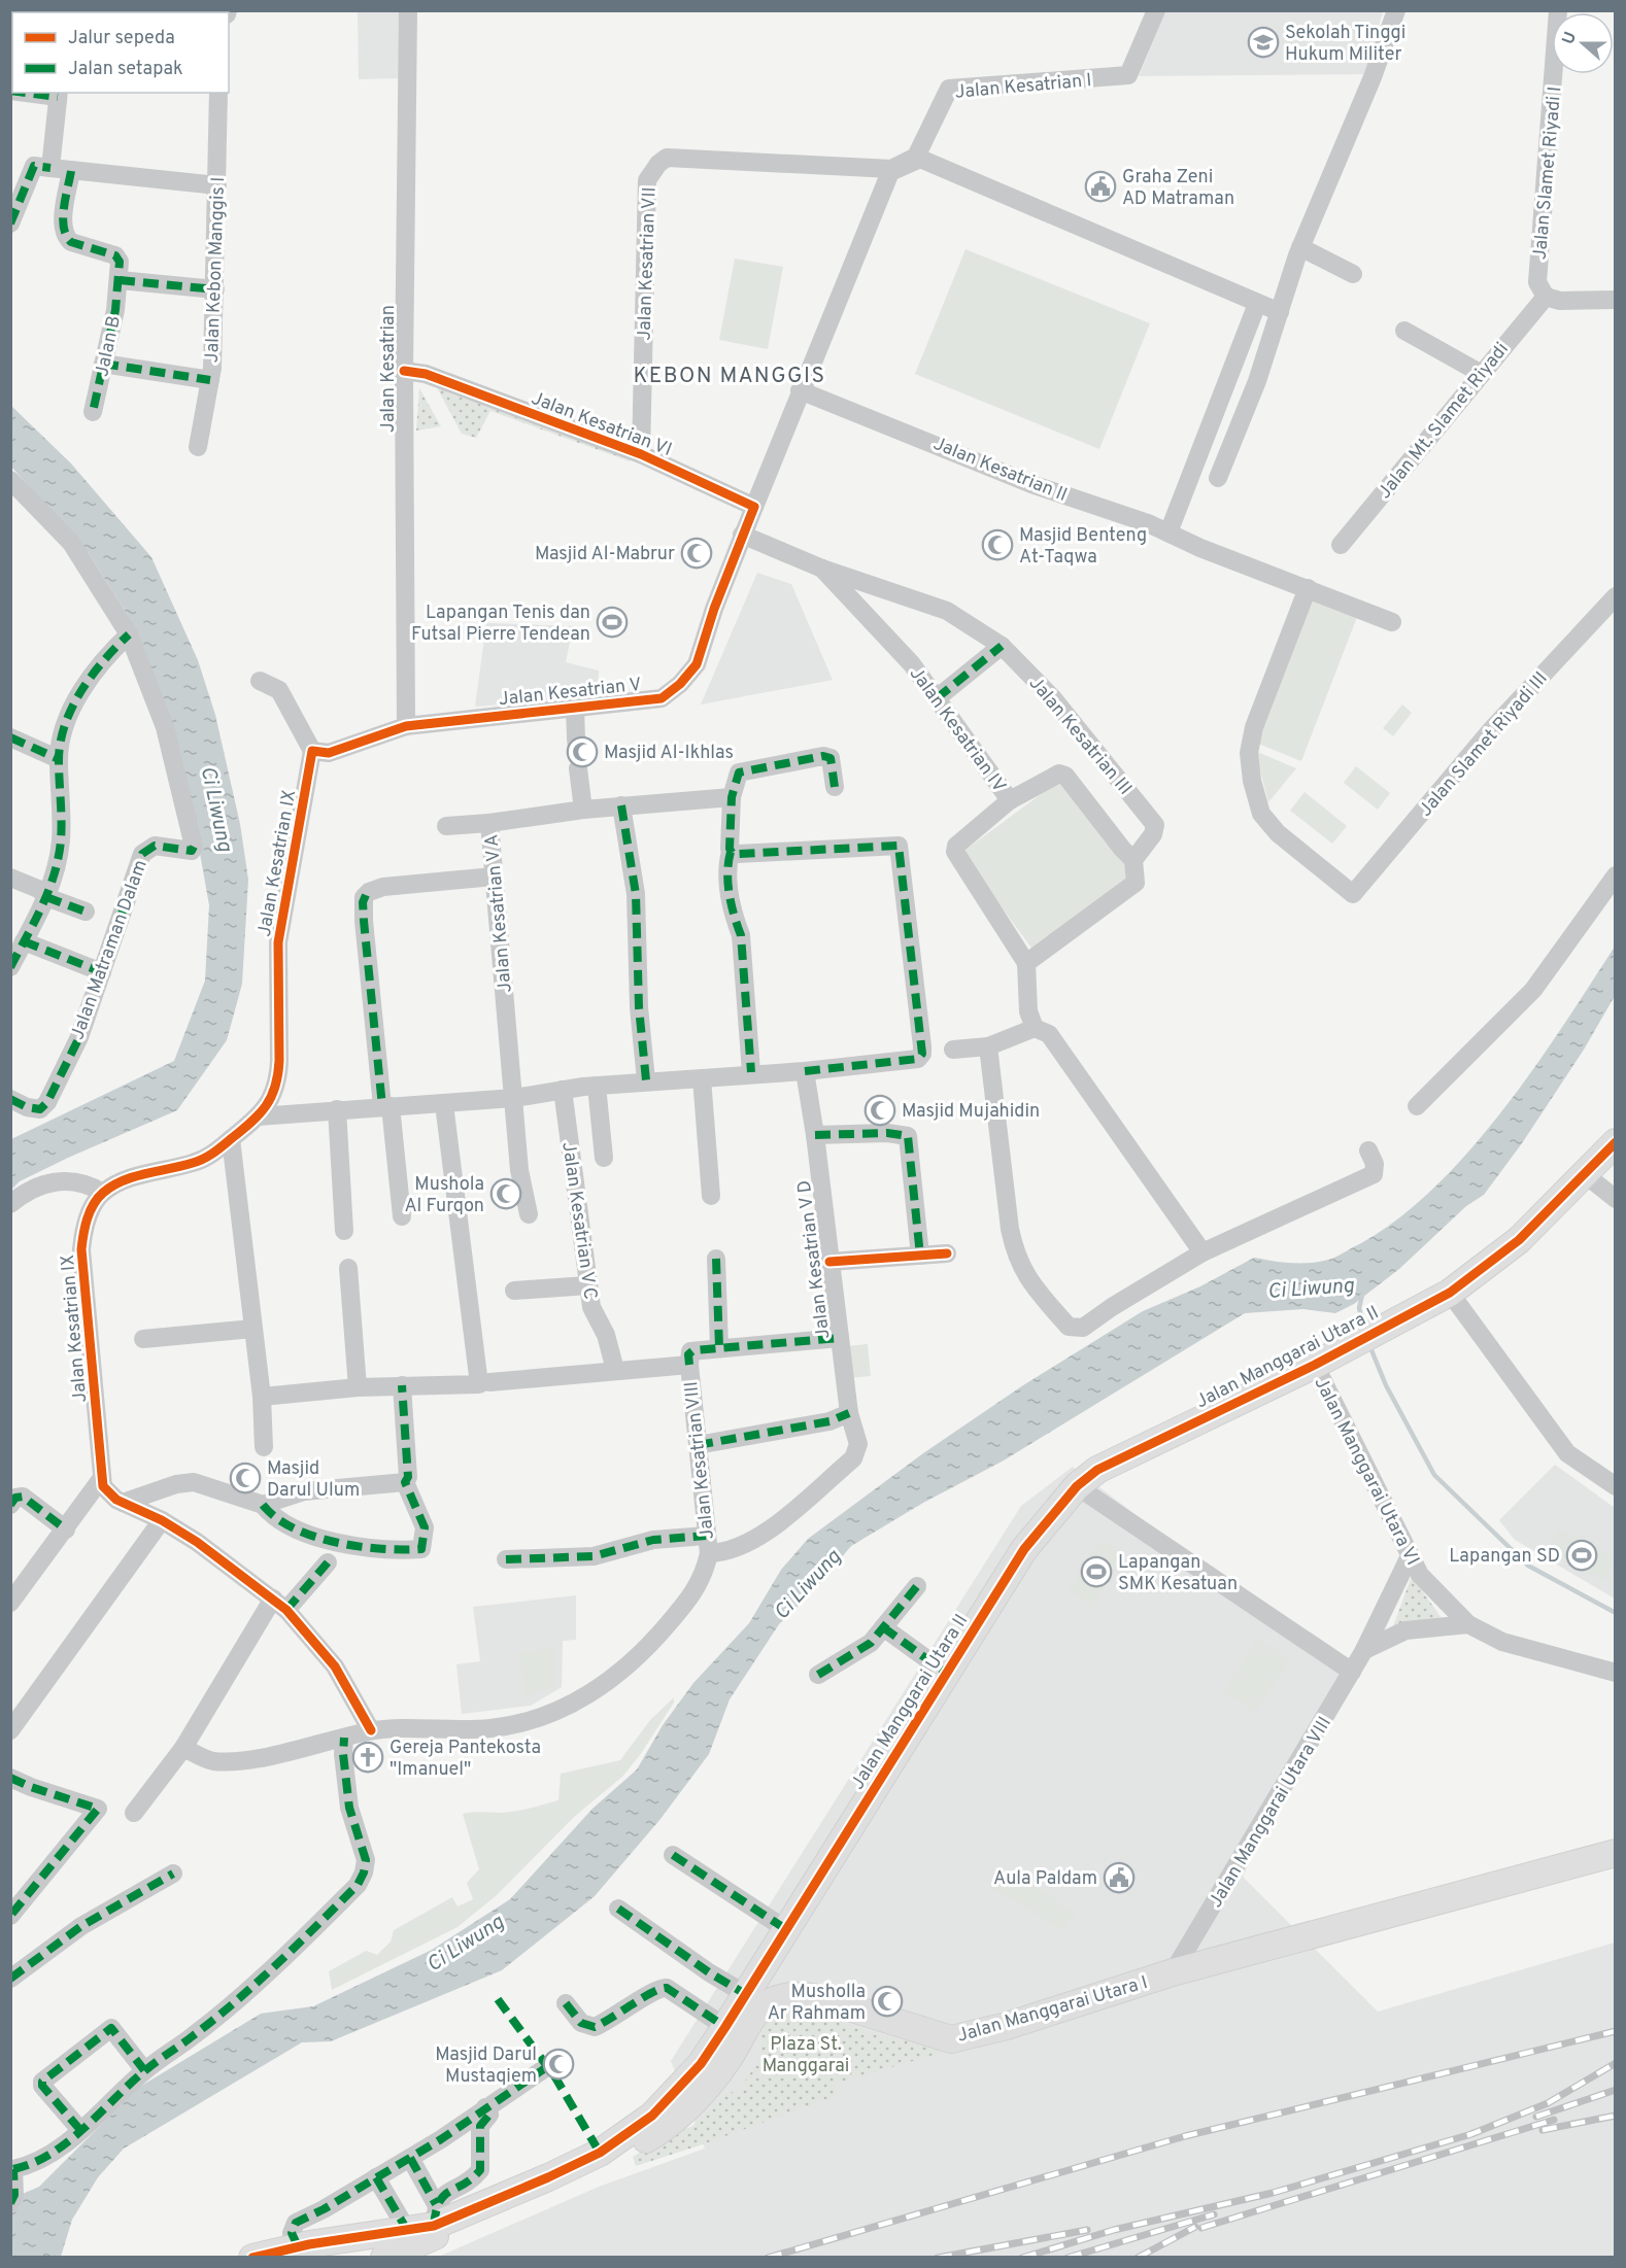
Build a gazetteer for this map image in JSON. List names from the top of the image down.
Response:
{
  "streets": {
    "street": [
      "Jalan Kesatrian I",
      "Jalan Slamet Riyadi I",
      "Jalan Kesatrian VII",
      "Jalan Kebon Manggis I",
      "Jalan B",
      "Jalan Kesatrian",
      "Jalan Mt. Slamet Riyadi",
      "Jalan Kesatrian VI",
      "Jalan Kesatrian II",
      "Jalan Kesatrian V",
      "Jalan Kesatrian IV",
      "Jalan Kesatrian III",
      "Jalan Slamet Riyadi III",
      "Jalan Kesatrian IX",
      "Jalan Kesatrian V A",
      "Jalan Matraman Dalam",
      "Jalan Kesatrian V C",
      "Jalan Kesatrian V D",
      "Jalan Manggarai Utara II",
      "Jalan Kesatrian VIII",
      "Jalan Manggarai Utara VI",
      "Jalan Manggarai Utara VIII",
      "Jalan Manggarai Utara I"
    ]
  },
  "crossings": [
    ["Jalan Kesatrian I", "Jalan Kesatrian VII"],
    ["Jalan Slamet Riyadi I", "Jalan Mt. Slamet Riyadi"],
    ["Jalan Kesatrian VII", "Jalan Kesatrian VI"],
    ["Jalan Kesatrian", "Jalan Kesatrian VI"],
    ["Jalan Kesatrian", "Jalan Kesatrian V"],
    ["Jalan Kesatrian II", "Jalan Slamet Riyadi III"],
    ["Jalan Kesatrian IV", "Jalan Kesatrian III"],
    ["Jalan Kesatrian V C", "Jalan Kesatrian VIII"],
    ["Jalan Kesatrian V D", "Jalan Kesatrian VIII"],
    ["Jalan Manggarai Utara II", "Jalan Manggarai Utara VI"],
    ["Jalan Manggarai Utara VI", "Jalan Manggarai Utara VIII"],
    ["Jalan Manggarai Utara VIII", "Jalan Manggarai Utara I"]
  ],
  "districts": ["KEBON MANGGIS"],
  "water": ["Ci Liwung"],
  "parks": ["Plaza St. Manggarai"],
  "places": {
    "school or university": ["Sekolah Tinggi Hukum Militer"],
    "public building": ["Graha Zeni AD Matraman", "Aula Paldam"],
    "mosque": [
      "Masjid Benteng At-Taqwa",
      "Masjid Al-Mabrur",
      "Masjid Al-Ikhlas",
      "Masjid Mujahidin",
      "Mushola Al Furqon",
      "Masjid Darul Ulum",
      "Musholla Ar Rahmam",
      "Masjid Darul Mustaqiem"
    ],
    "sports": ["Lapangan Tenis dan Futsal Pierre Tendean", "Lapangan SD", "Lapangan SMK Kesatuan"],
    "church": ["Gereja Pantekosta \"Imanuel\""]
  },
  "legend": ["Jalur sepeda", "Jalan setapak"],
  "north": "left"
}
